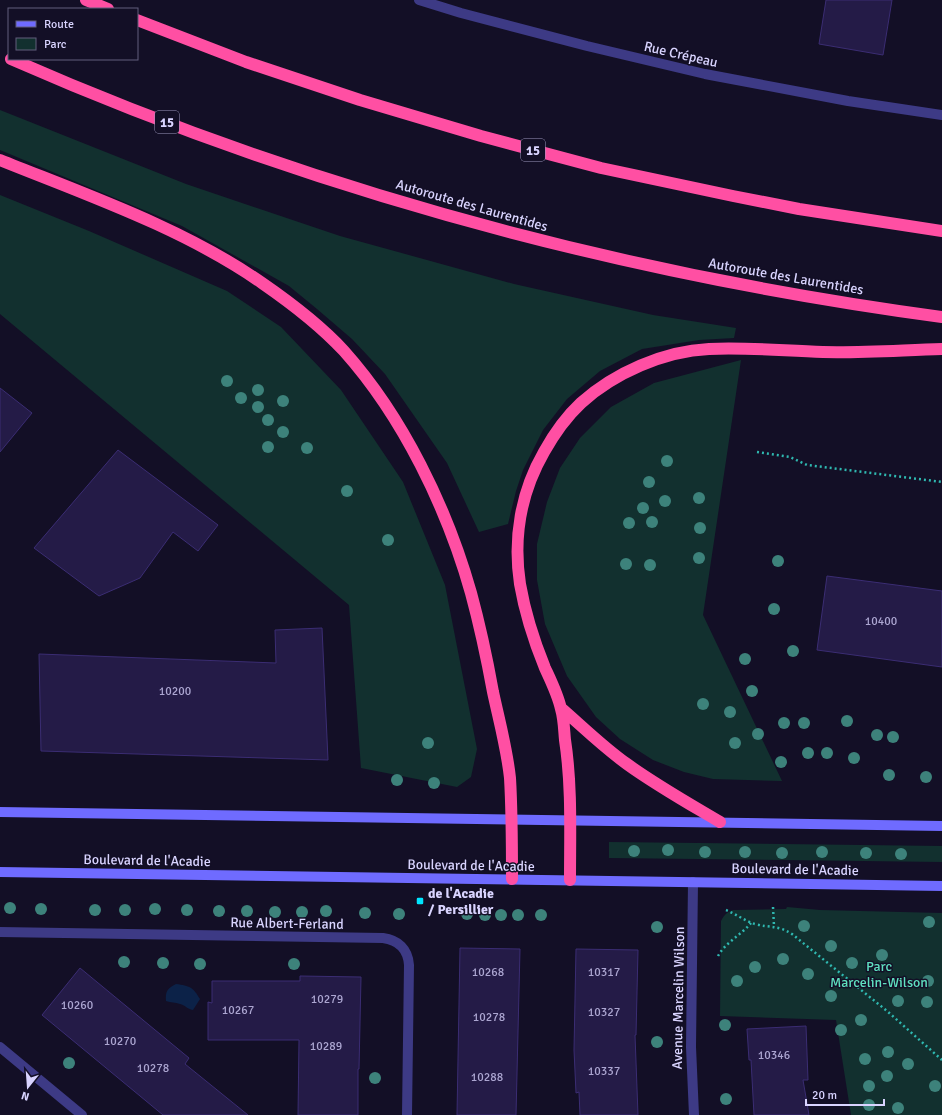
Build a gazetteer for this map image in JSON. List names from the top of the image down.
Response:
{
  "streets": {
    "highway": ["15", "Autoroute des Laurentides"],
    "main road": ["Boulevard de l'Acadie"],
    "street": ["Rue Crépeau", "Rue Albert-Ferland", "Avenue Marcelin Wilson"]
  },
  "crossings": [
    ["Boulevard de l'Acadie", "Avenue Marcelin Wilson"]
  ],
  "parks": ["Parc Marcelin-Wilson"],
  "places": {
    "transit": ["de l'Acadie / Persillier"]
  },
  "house_numbers": [
    "10400",
    "10200",
    "10268",
    "10317",
    "10279",
    "10260",
    "10267",
    "10327",
    "10278",
    "10270",
    "10289",
    "10346",
    "10278",
    "10337",
    "10288"
  ],
  "legend": ["Route", "Parc"],
  "scale_bar": "20 m",
  "north": "bottom"
}
